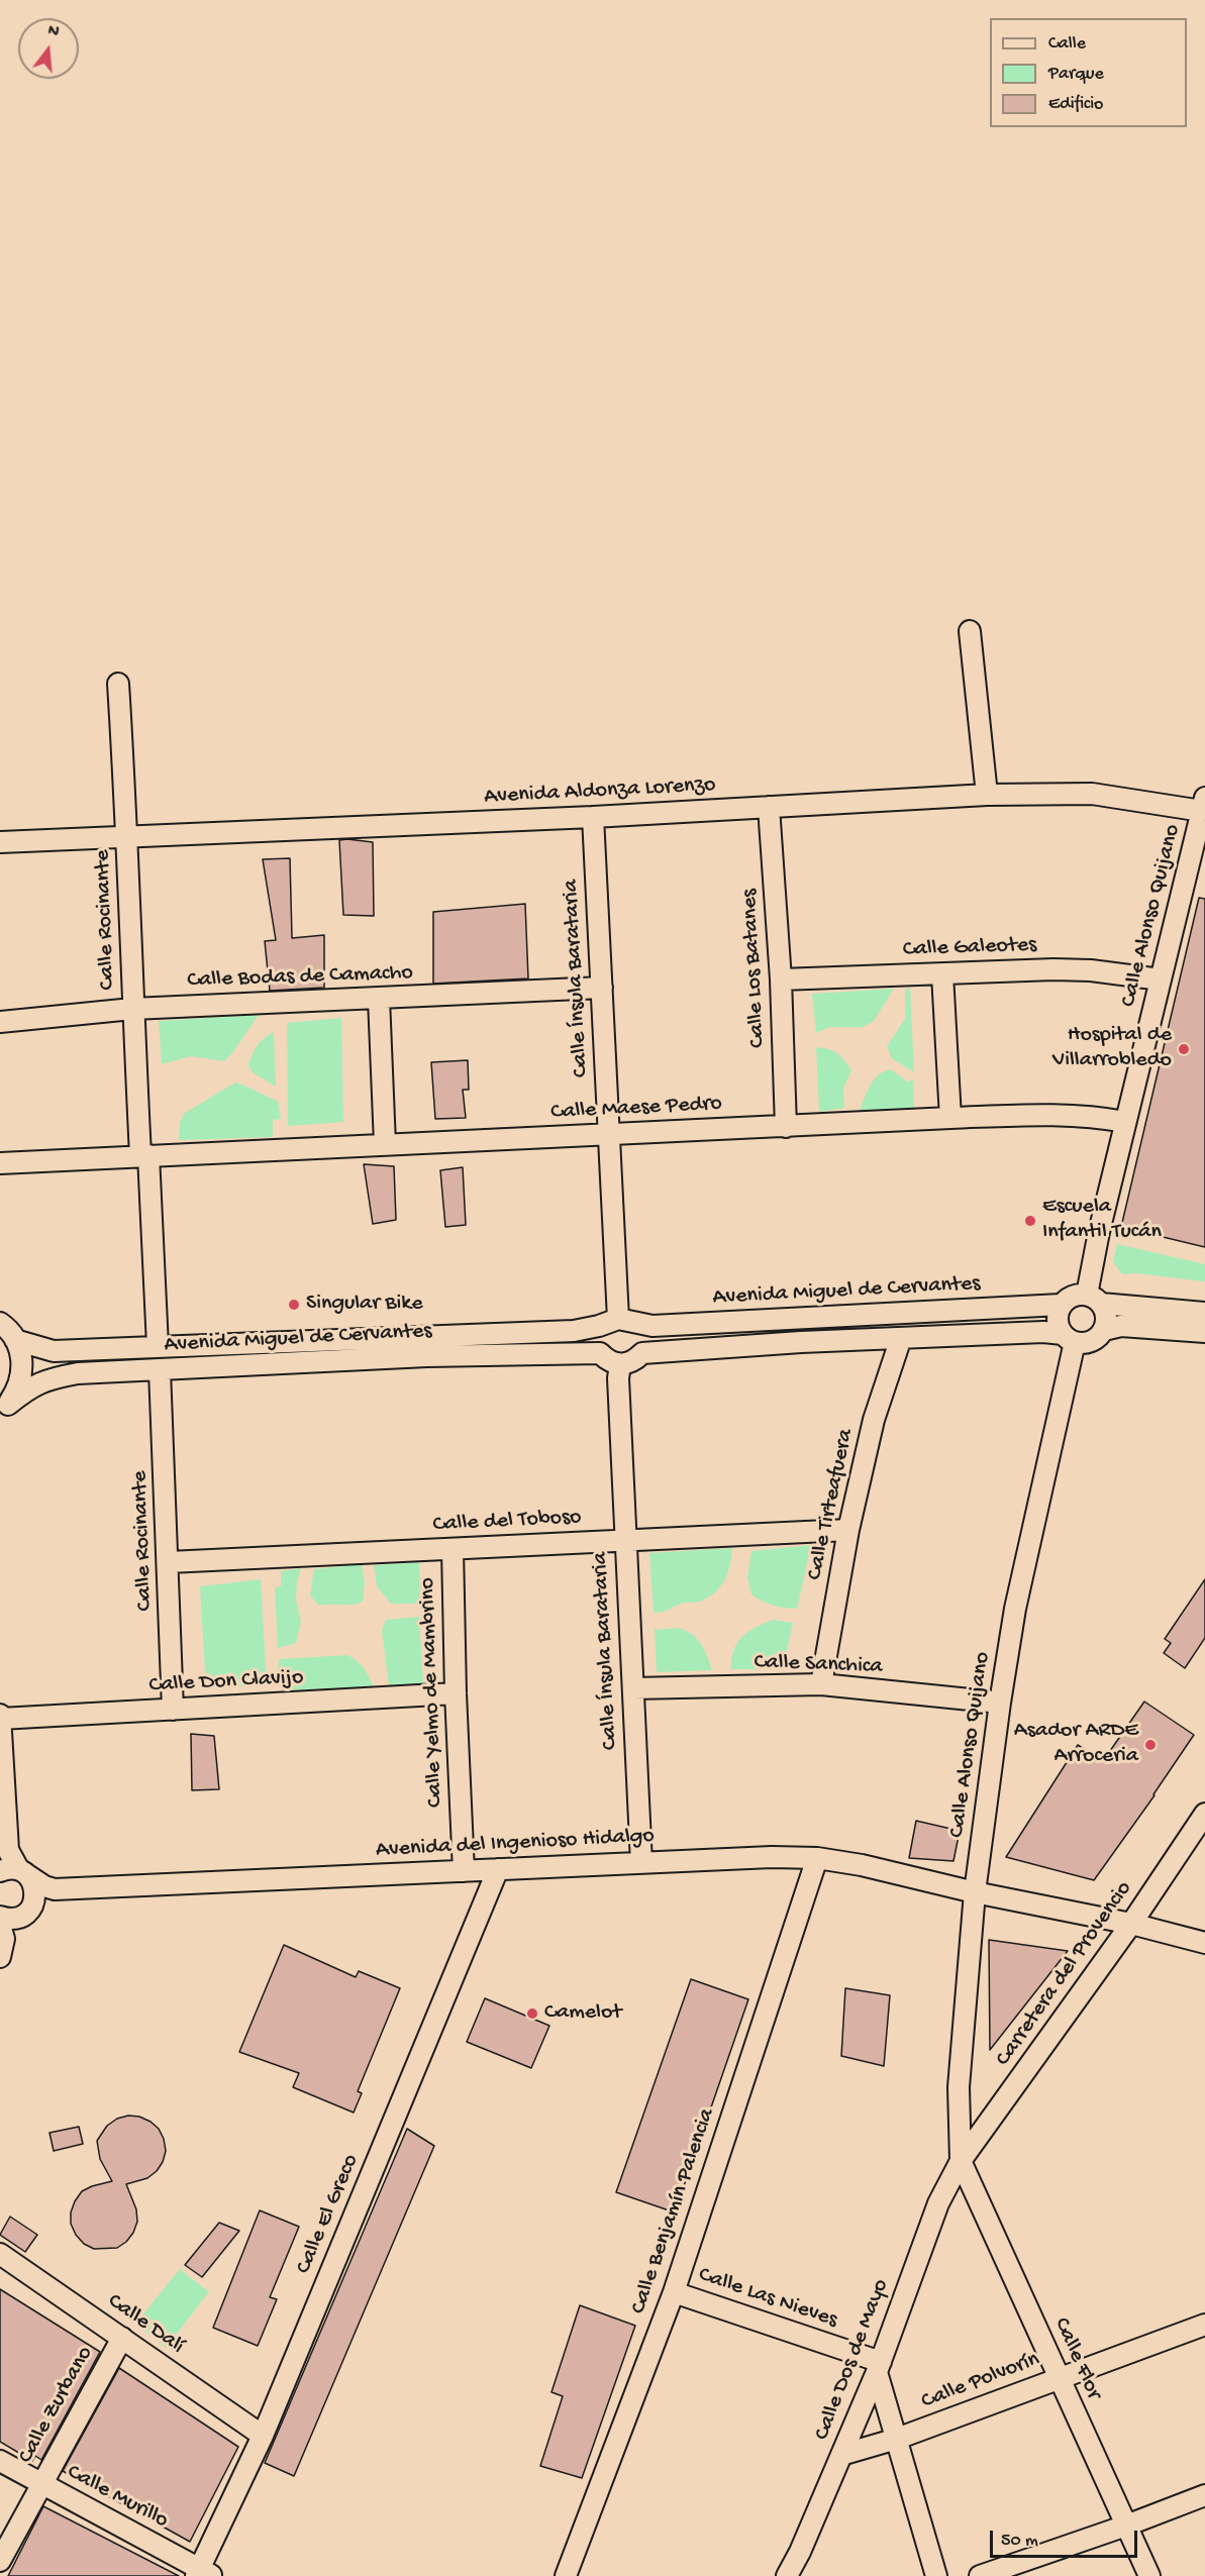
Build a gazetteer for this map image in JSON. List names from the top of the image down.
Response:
{
  "streets": {
    "street": [
      "Avenida Aldonza Lorenzo",
      "Calle Alonso Quijano",
      "Calle Rocinante",
      "Calle Galeotes",
      "Calle Los Batanes",
      "Calle Bodas de Camacho",
      "Calle Ínsula Barataria",
      "Calle Maese Pedro",
      "Avenida Miguel de Cervantes",
      "Calle Tirteafuera",
      "Calle del Toboso",
      "Calle Sanchica",
      "Calle Don Clavijo",
      "Calle Yelmo de Mambrino",
      "Avenida del Ingenioso Hidalgo",
      "Carretera del Provencio",
      "Calle Benjamín Palencia",
      "Calle El Greco",
      "Calle Las Nieves",
      "Calle Dalí",
      "Calle Flor",
      "Calle Dos de Mayo",
      "Calle Polvorín",
      "Calle Zurbano",
      "Calle Murillo"
    ]
  },
  "crossings": [
    ["Avenida Aldonza Lorenzo", "Calle Alonso Quijano"],
    ["Avenida Aldonza Lorenzo", "Calle Rocinante"],
    ["Avenida Aldonza Lorenzo", "Calle Los Batanes"],
    ["Avenida Aldonza Lorenzo", "Calle Ínsula Barataria"],
    ["Calle Alonso Quijano", "Calle Galeotes"],
    ["Calle Alonso Quijano", "Calle Maese Pedro"],
    ["Calle Alonso Quijano", "Avenida Miguel de Cervantes"],
    ["Calle Alonso Quijano", "Calle Sanchica"],
    ["Calle Alonso Quijano", "Avenida del Ingenioso Hidalgo"],
    ["Calle Alonso Quijano", "Carretera del Provencio"],
    ["Calle Alonso Quijano", "Calle Flor"],
    ["Calle Alonso Quijano", "Calle Dos de Mayo"],
    ["Calle Rocinante", "Calle Bodas de Camacho"],
    ["Calle Rocinante", "Calle Maese Pedro"],
    ["Calle Rocinante", "Avenida Miguel de Cervantes"],
    ["Calle Rocinante", "Calle del Toboso"],
    ["Calle Rocinante", "Calle Don Clavijo"],
    ["Calle Galeotes", "Calle Los Batanes"],
    ["Calle Los Batanes", "Calle Maese Pedro"],
    ["Calle Bodas de Camacho", "Calle Ínsula Barataria"],
    ["Calle Ínsula Barataria", "Calle Maese Pedro"],
    ["Calle Ínsula Barataria", "Avenida Miguel de Cervantes"],
    ["Calle Ínsula Barataria", "Calle del Toboso"],
    ["Calle Ínsula Barataria", "Calle Sanchica"],
    ["Calle Ínsula Barataria", "Avenida del Ingenioso Hidalgo"],
    ["Calle Tirteafuera", "Calle del Toboso"],
    ["Calle Tirteafuera", "Calle Sanchica"],
    ["Calle del Toboso", "Calle Yelmo de Mambrino"],
    ["Calle Don Clavijo", "Calle Yelmo de Mambrino"],
    ["Calle Yelmo de Mambrino", "Avenida del Ingenioso Hidalgo"],
    ["Avenida del Ingenioso Hidalgo", "Carretera del Provencio"],
    ["Avenida del Ingenioso Hidalgo", "Calle Benjamín Palencia"],
    ["Avenida del Ingenioso Hidalgo", "Calle El Greco"],
    ["Carretera del Provencio", "Calle Flor"],
    ["Carretera del Provencio", "Calle Dos de Mayo"],
    ["Calle Benjamín Palencia", "Calle Las Nieves"],
    ["Calle El Greco", "Calle Dalí"],
    ["Calle El Greco", "Calle Murillo"],
    ["Calle Las Nieves", "Calle Dos de Mayo"],
    ["Calle Dalí", "Calle Zurbano"],
    ["Calle Flor", "Calle Dos de Mayo"],
    ["Calle Flor", "Calle Polvorín"],
    ["Calle Dos de Mayo", "Calle Polvorín"],
    ["Calle Zurbano", "Calle Murillo"]
  ],
  "places": [
    "Hospital de Villarrobledo",
    "Escuela Infantil Tucán",
    "Singular Bike",
    "Asador ARDE Arroceria",
    "Camelot"
  ],
  "legend": ["Calle", "Parque", "Edificio"],
  "scale_bar": "50 m",
  "north": "top"
}
